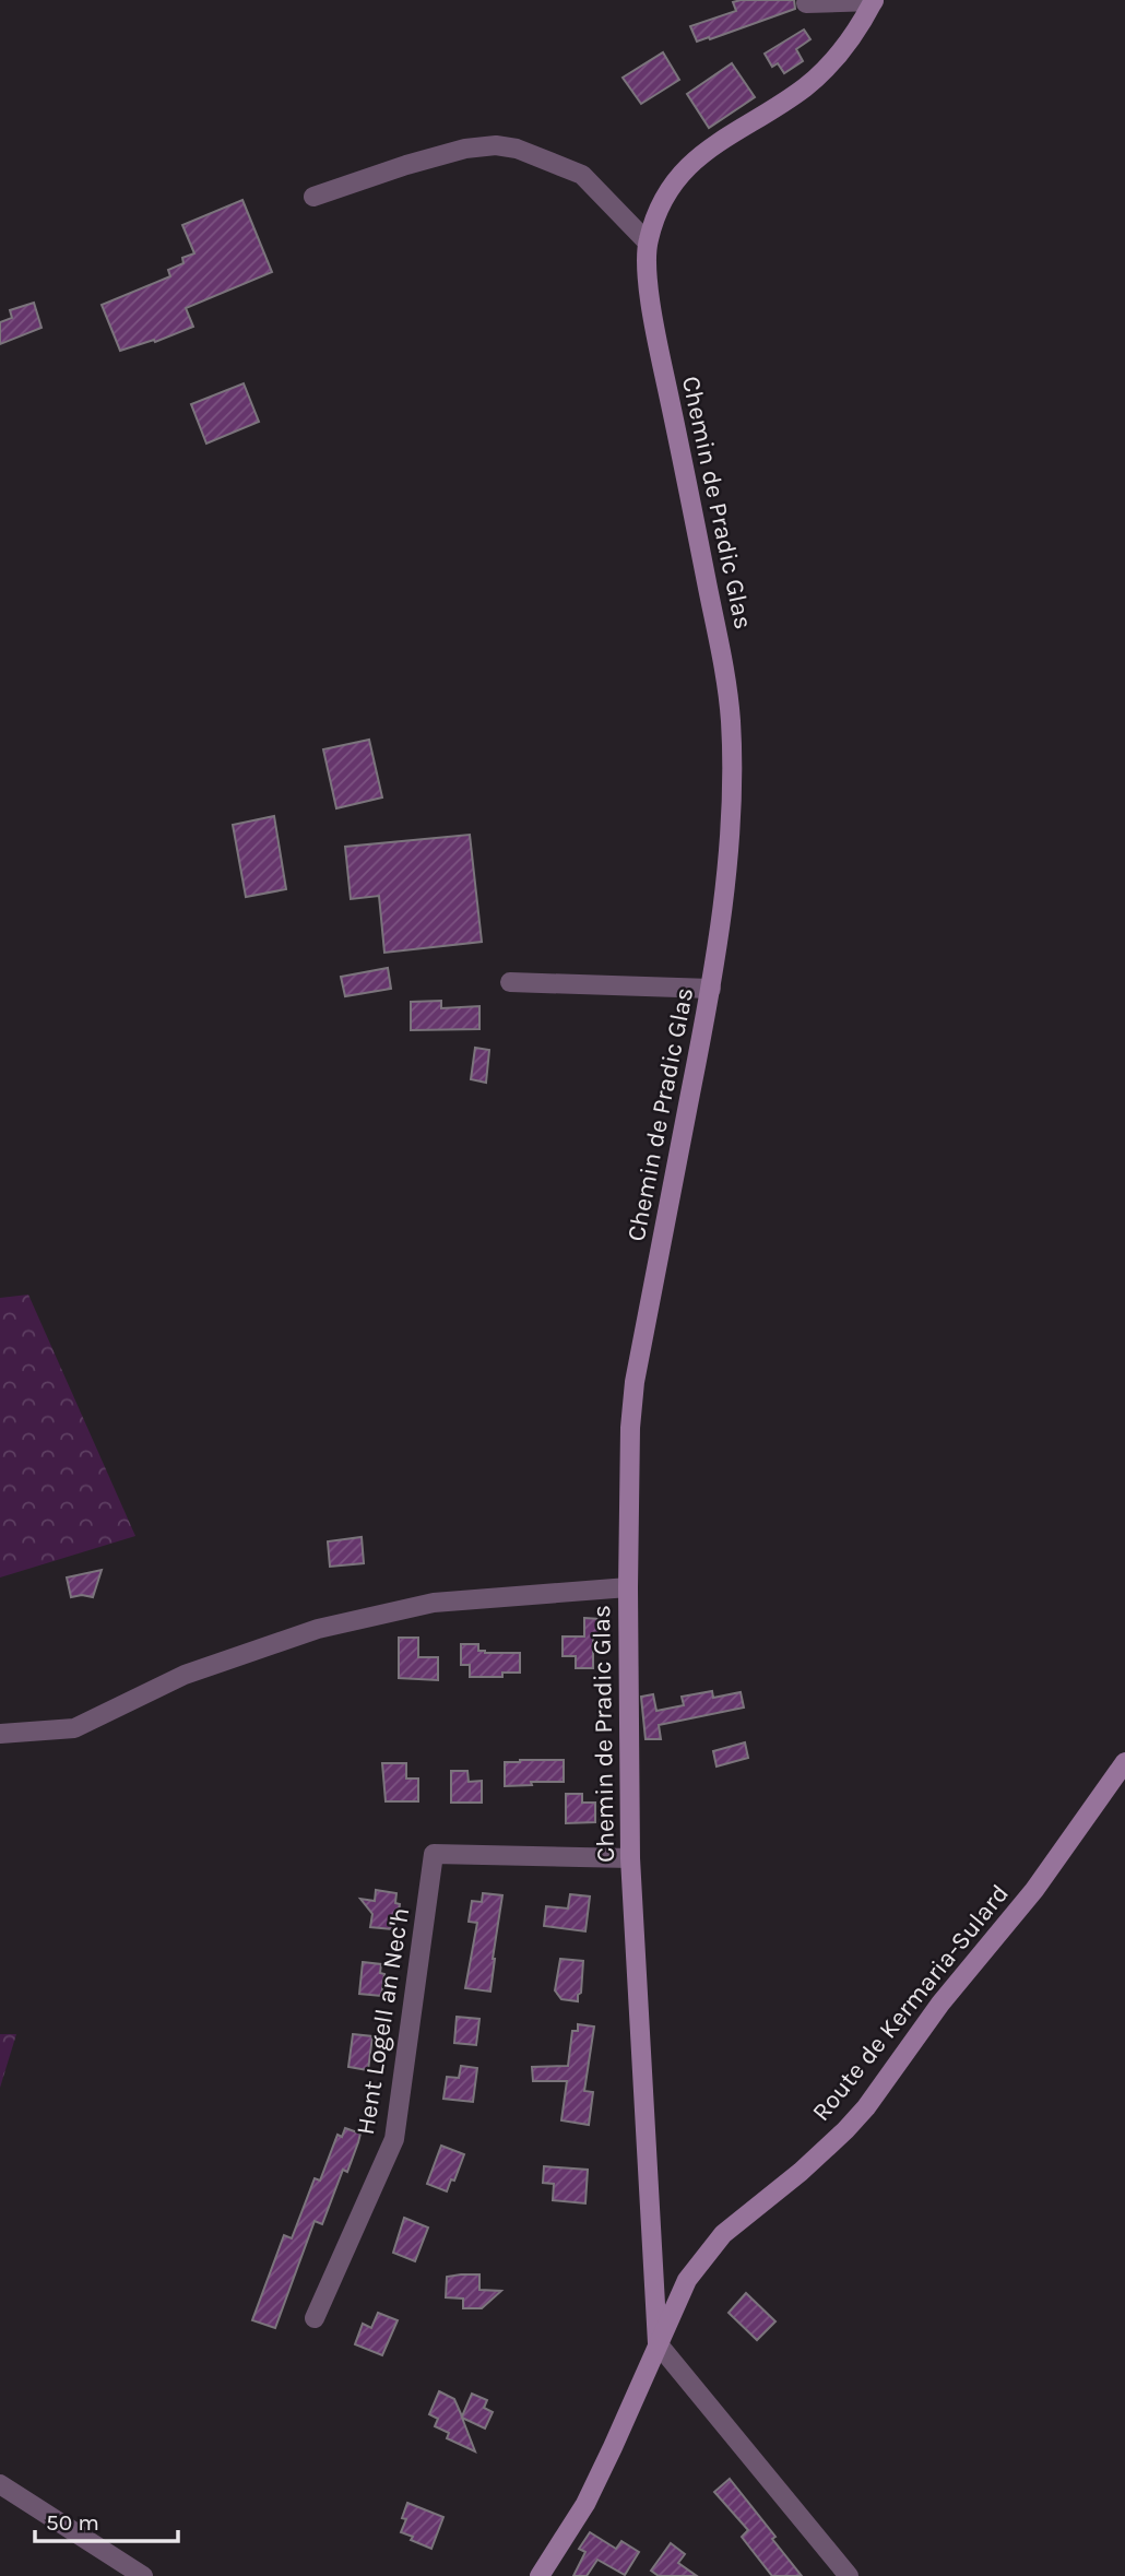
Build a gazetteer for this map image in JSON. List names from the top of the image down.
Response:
{
  "streets": {
    "street": ["Chemin de Pradic Glas", "Route de Kermaria-Sulard", "Hent Logell an Nec'h"]
  },
  "crossings": [
    ["Chemin de Pradic Glas", "Route de Kermaria-Sulard"],
    ["Chemin de Pradic Glas", "Hent Logell an Nec'h"]
  ],
  "scale_bar": "50 m"
}
